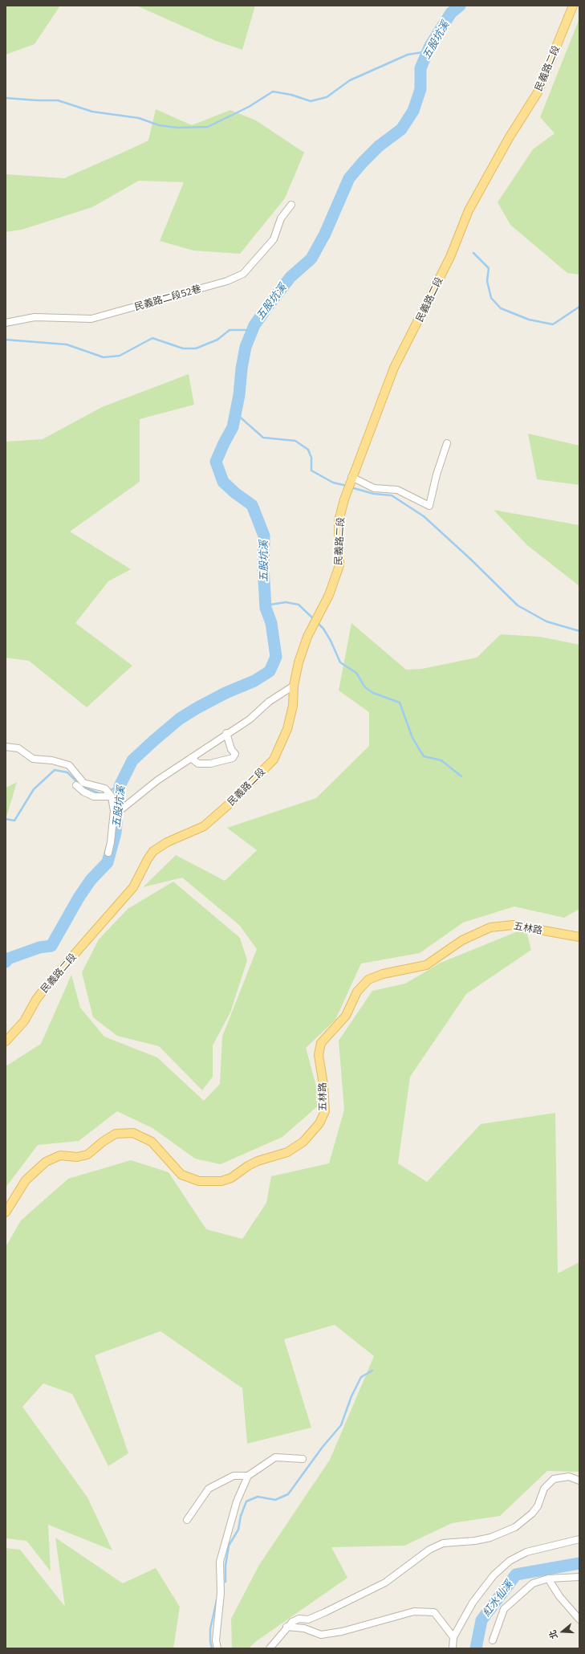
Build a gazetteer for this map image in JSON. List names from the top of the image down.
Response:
{
  "streets": {
    "main road": ["民義路二段", "五林路"],
    "street": ["民義路二段52巷"]
  },
  "water": ["五股坑溪", "紅水仙溪"],
  "north": "left"
}
